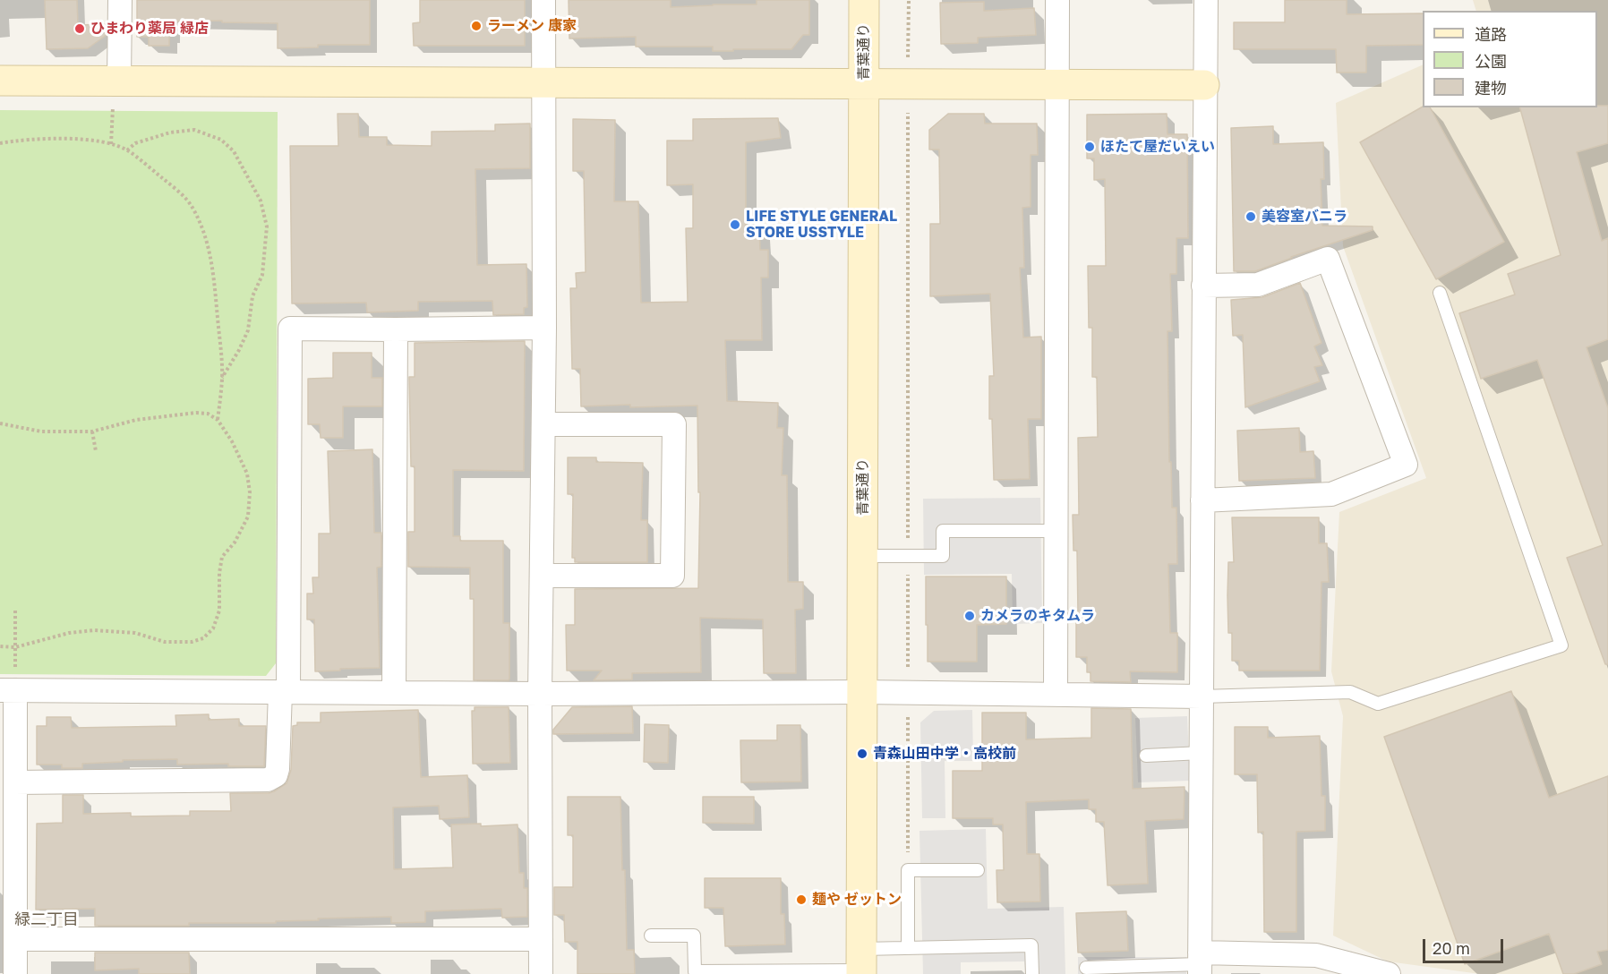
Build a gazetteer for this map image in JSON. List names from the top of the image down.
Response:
{
  "streets": {
    "street": ["青葉通り"]
  },
  "districts": ["緑二丁目"],
  "places": [
    "ラーメン 康家",
    "ひまわり薬局 緑店",
    "ほたて屋だいえい",
    "美容室バニラ",
    "LIFE STYLE GENERAL STORE USSTYLE",
    "カメラのキタムラ",
    "青森山田中学・高校前",
    "麺や ゼットン"
  ],
  "legend": ["道路", "公園", "建物"],
  "scale_bar": "20 m"
}
